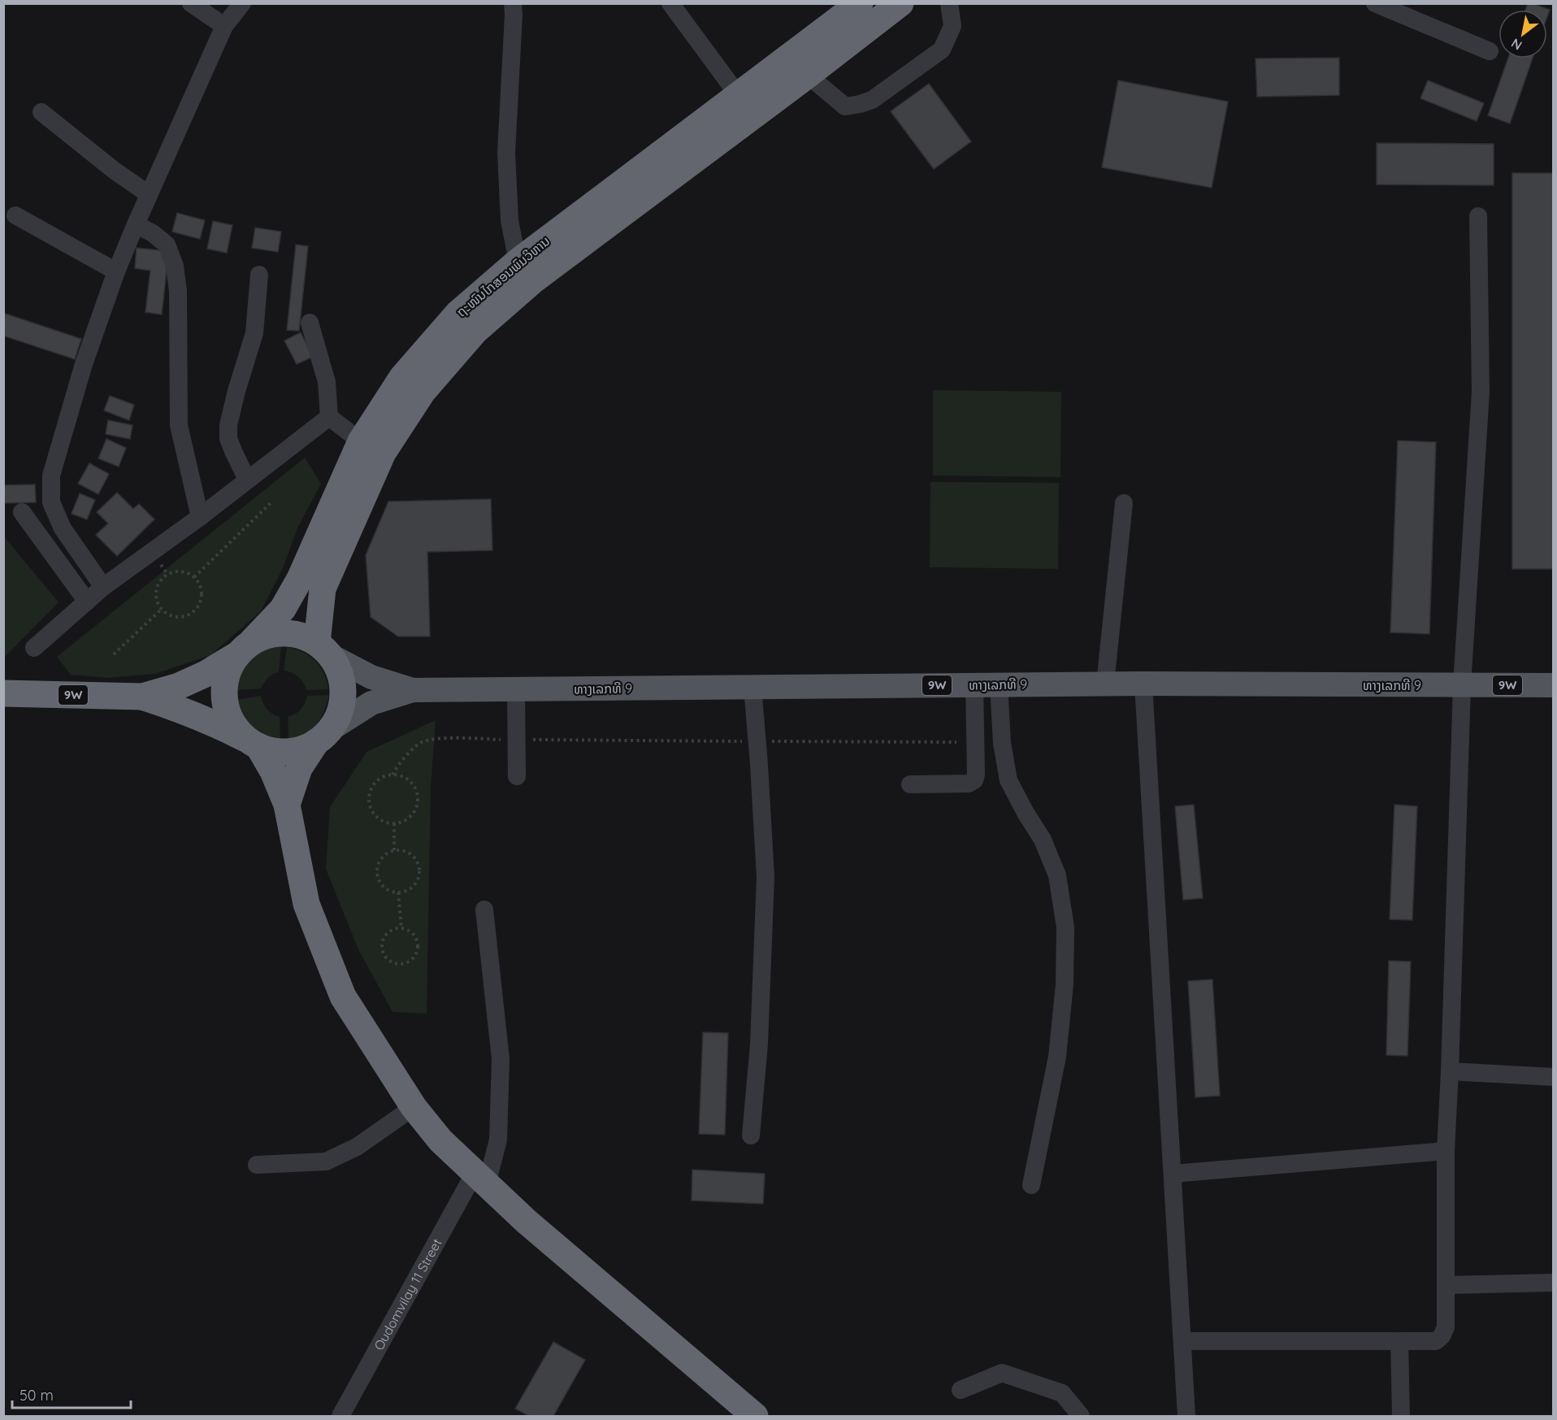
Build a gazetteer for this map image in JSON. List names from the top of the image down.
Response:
{
  "streets": {
    "highway": ["ຖະໜົນໄກສອນພົມວິຫານ", "9W"],
    "main road": ["ທາງເລກທີ 9"],
    "street": ["Oudomvilay 11 Street"]
  },
  "crossings": [
    ["ຖະໜົນໄກສອນພົມວິຫານ", "ທາງເລກທີ 9"]
  ],
  "scale_bar": "50 m",
  "north": "bottom left"
}
